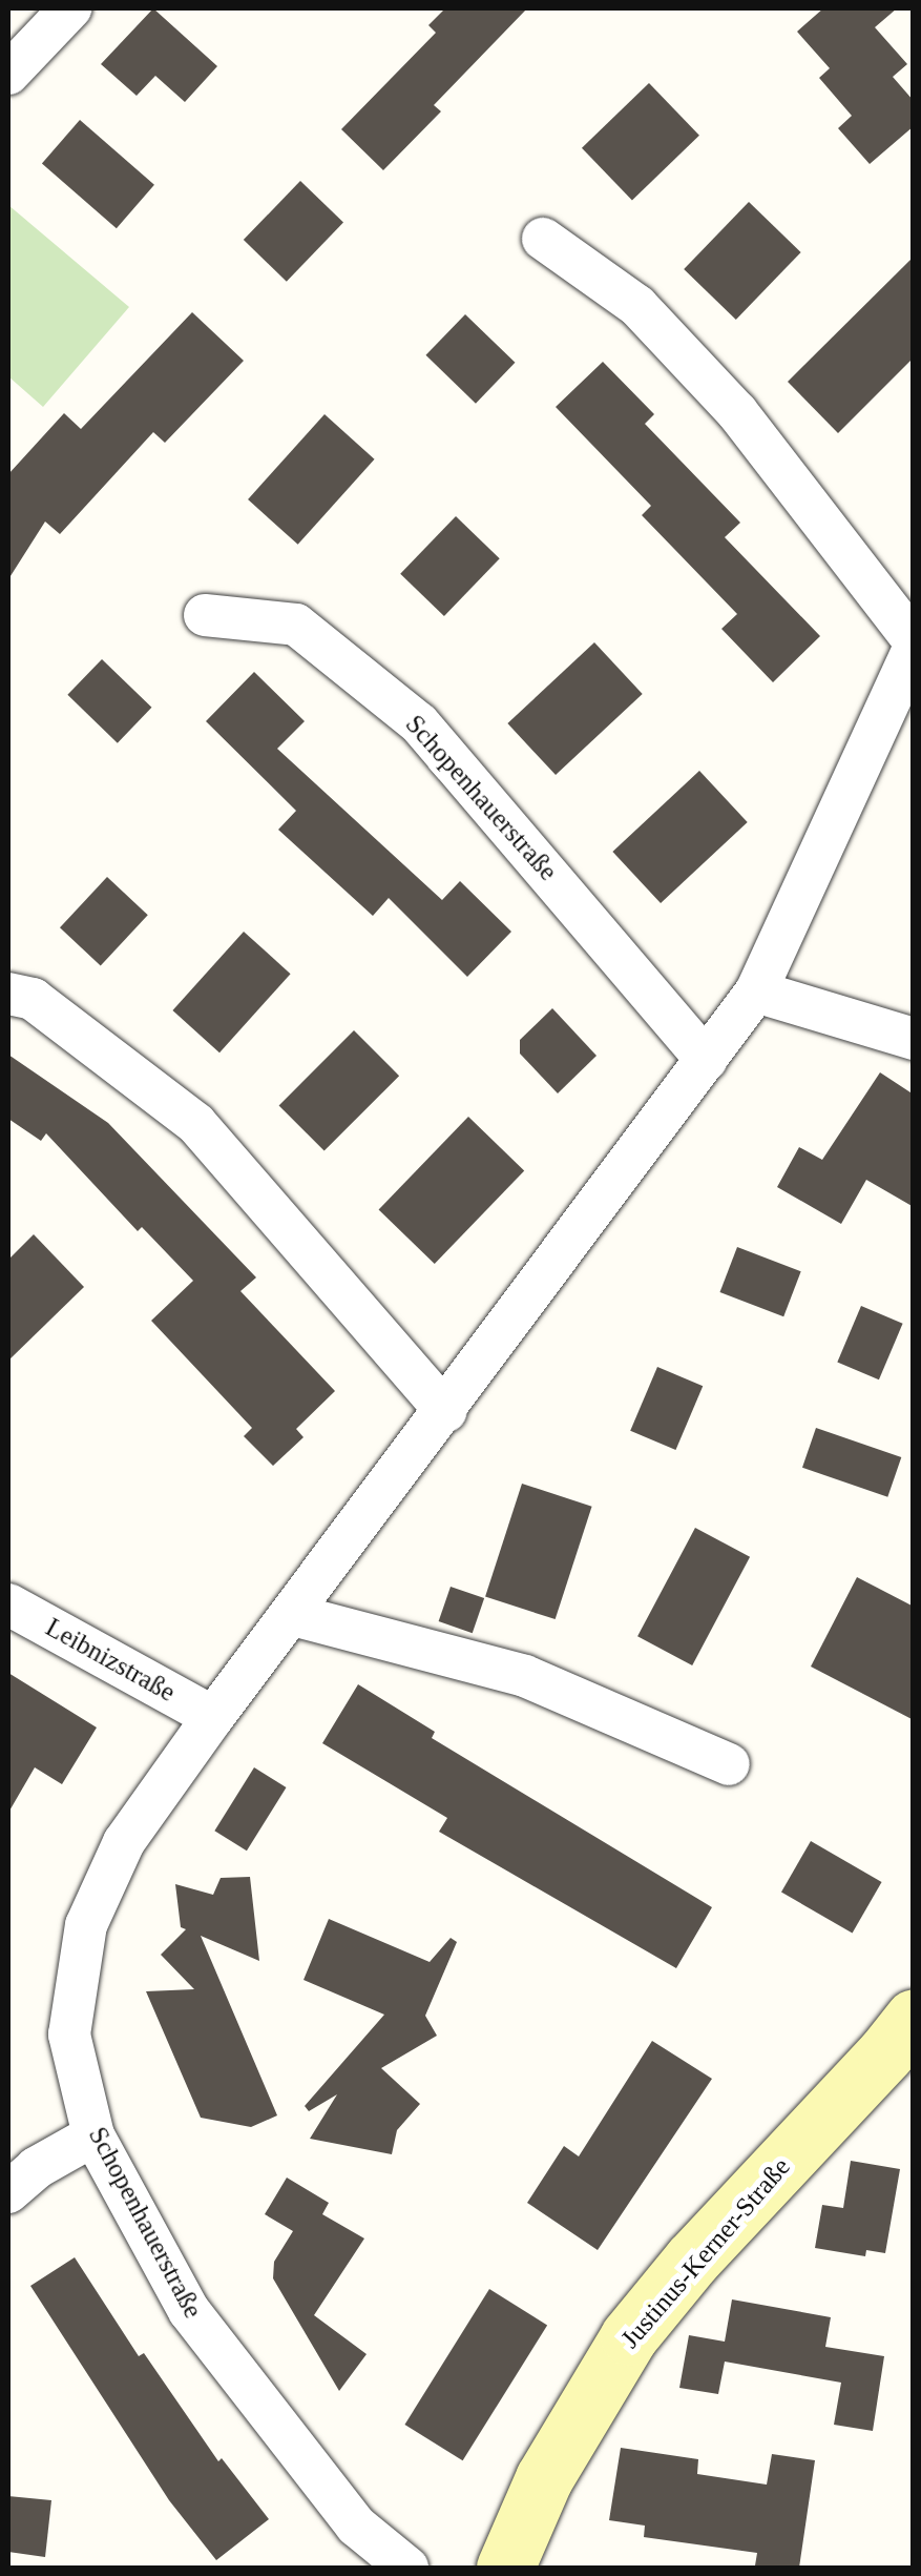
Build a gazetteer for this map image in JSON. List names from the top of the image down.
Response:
{
  "streets": {
    "street": ["Schopenhauerstraße", "Leibnizstraße", "Justinus-Kerner-Straße"]
  },
  "crossings": [
    ["Schopenhauerstraße", "Leibnizstraße"]
  ]
}
